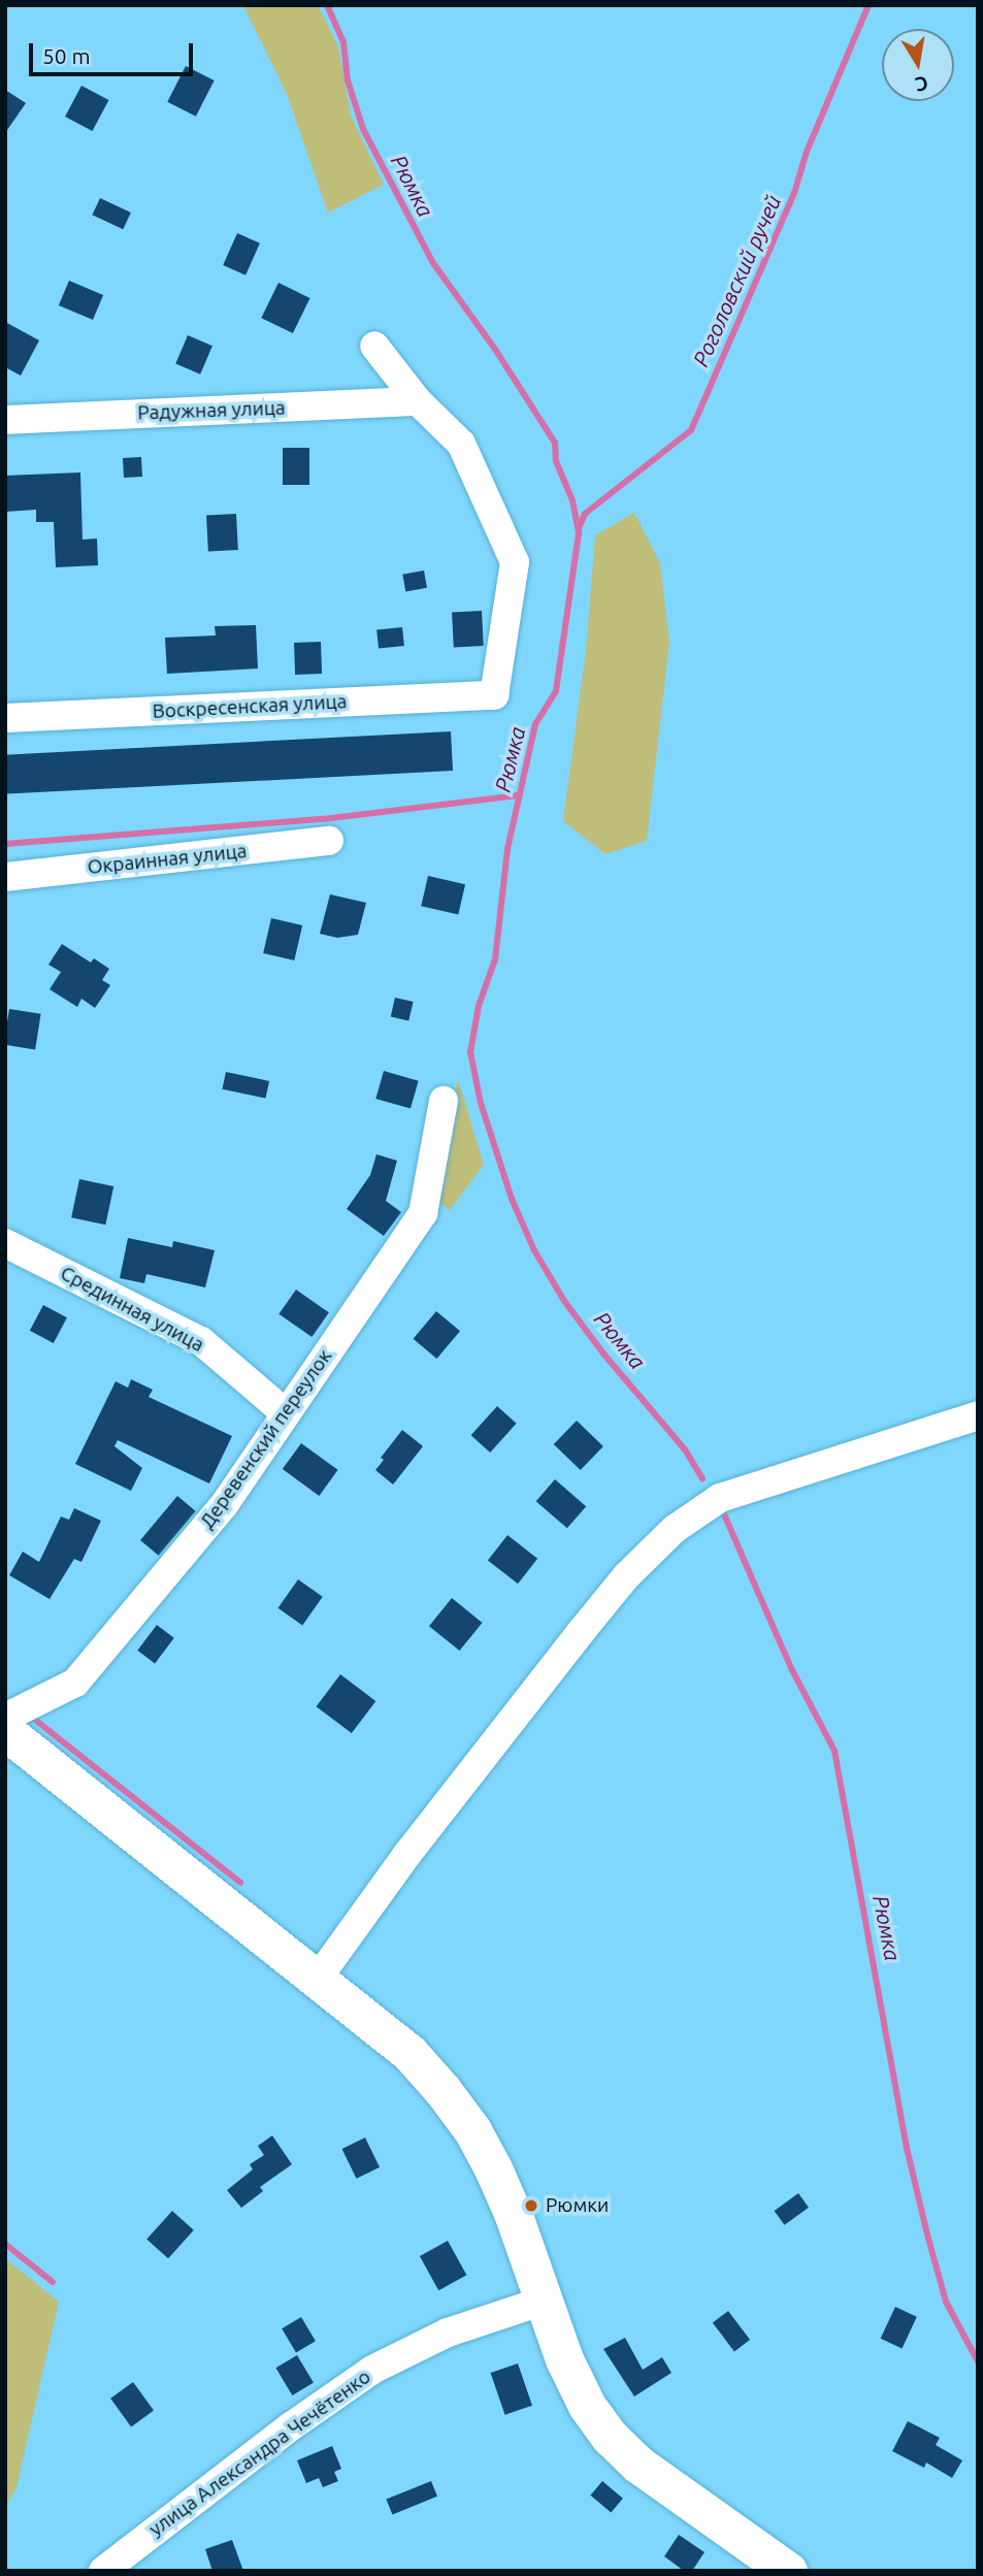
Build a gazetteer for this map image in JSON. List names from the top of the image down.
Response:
{
  "streets": {
    "street": [
      "Радужная улица",
      "Воскресенская улица",
      "Окраинная улица",
      "Срединная улица",
      "Деревенский переулок",
      "улица Александра Чечётенко"
    ]
  },
  "crossings": [
    ["Радужная улица", "Воскресенская улица"],
    ["Срединная улица", "Деревенский переулок"]
  ],
  "water": ["Рюмка", "Роголовский ручей"],
  "places": ["Рюмки"],
  "scale_bar": "50 m",
  "north": "bottom"
}
